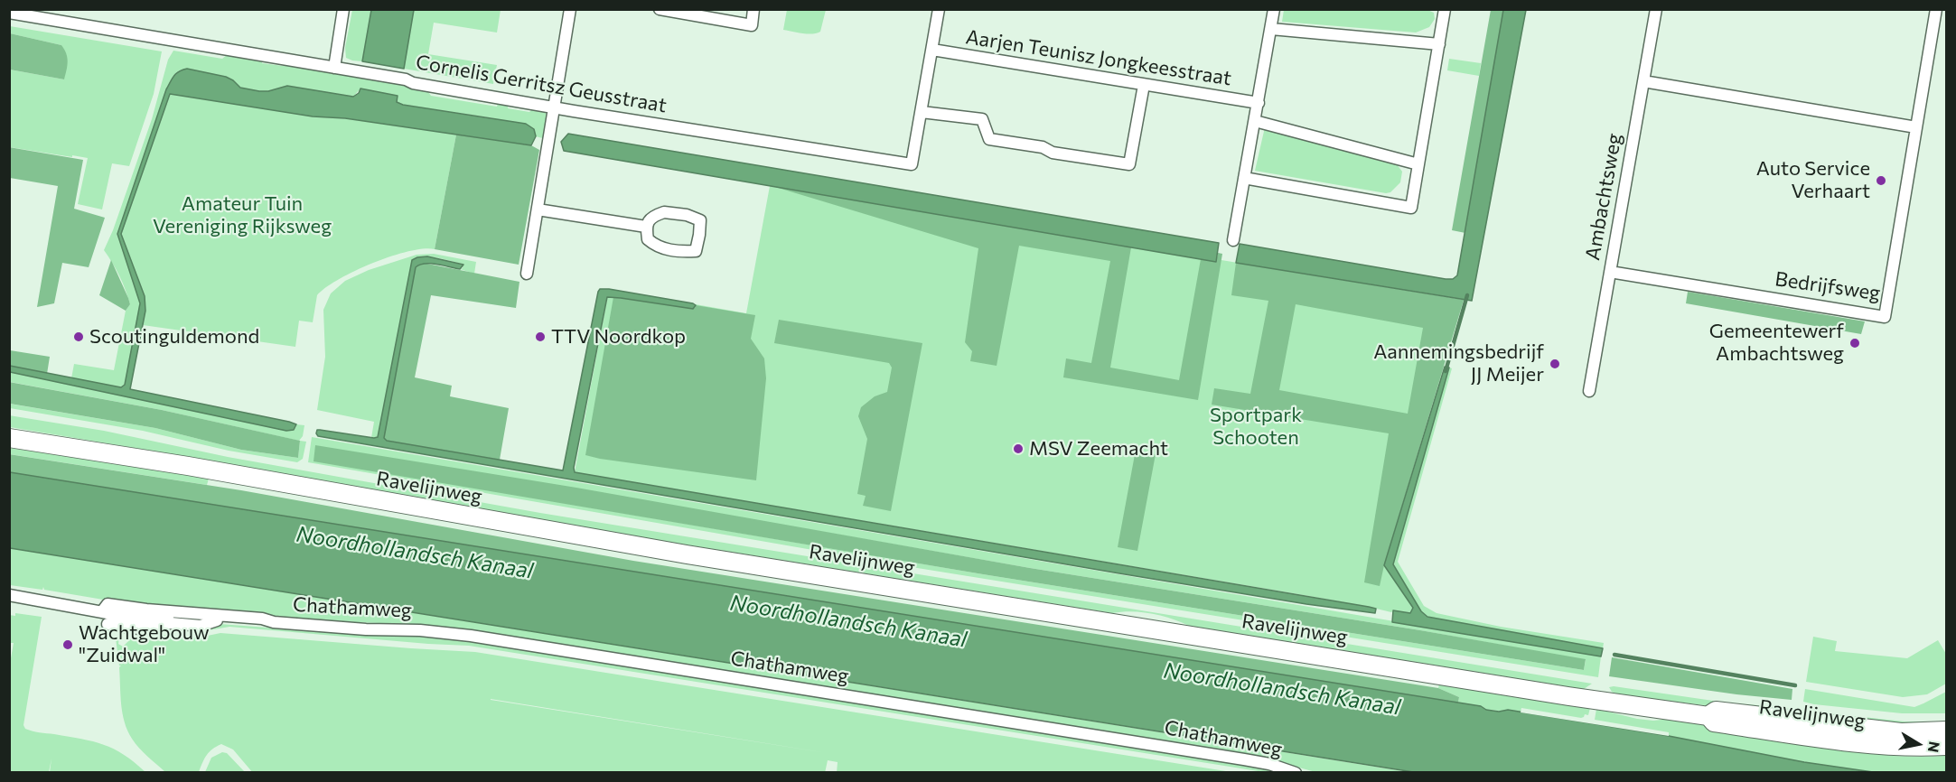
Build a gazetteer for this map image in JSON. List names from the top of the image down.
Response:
{
  "streets": {
    "main road": ["Ravelijnweg"],
    "street": [
      "Aarjen Teunisz Jongkeesstraat",
      "Cornelis Gerritsz Geusstraat",
      "Ambachtsweg",
      "Bedrijfsweg",
      "Chathamweg"
    ]
  },
  "crossings": [
    ["Aarjen Teunisz Jongkeesstraat", "Cornelis Gerritsz Geusstraat"],
    ["Ambachtsweg", "Bedrijfsweg"]
  ],
  "water": ["Noordhollandsch Kanaal"],
  "parks": ["Amateur Tuin Vereniging Rijksweg", "Sportpark Schooten"],
  "places": [
    "Auto Service Verhaart",
    "Scoutinguldemond",
    "TTV Noordkop",
    "Gemeentewerf Ambachtsweg",
    "Aannemingsbedrijf JJ Meijer",
    "MSV Zeemacht",
    "Wachtgebouw \"Zuidwal\""
  ],
  "north": "right"
}
